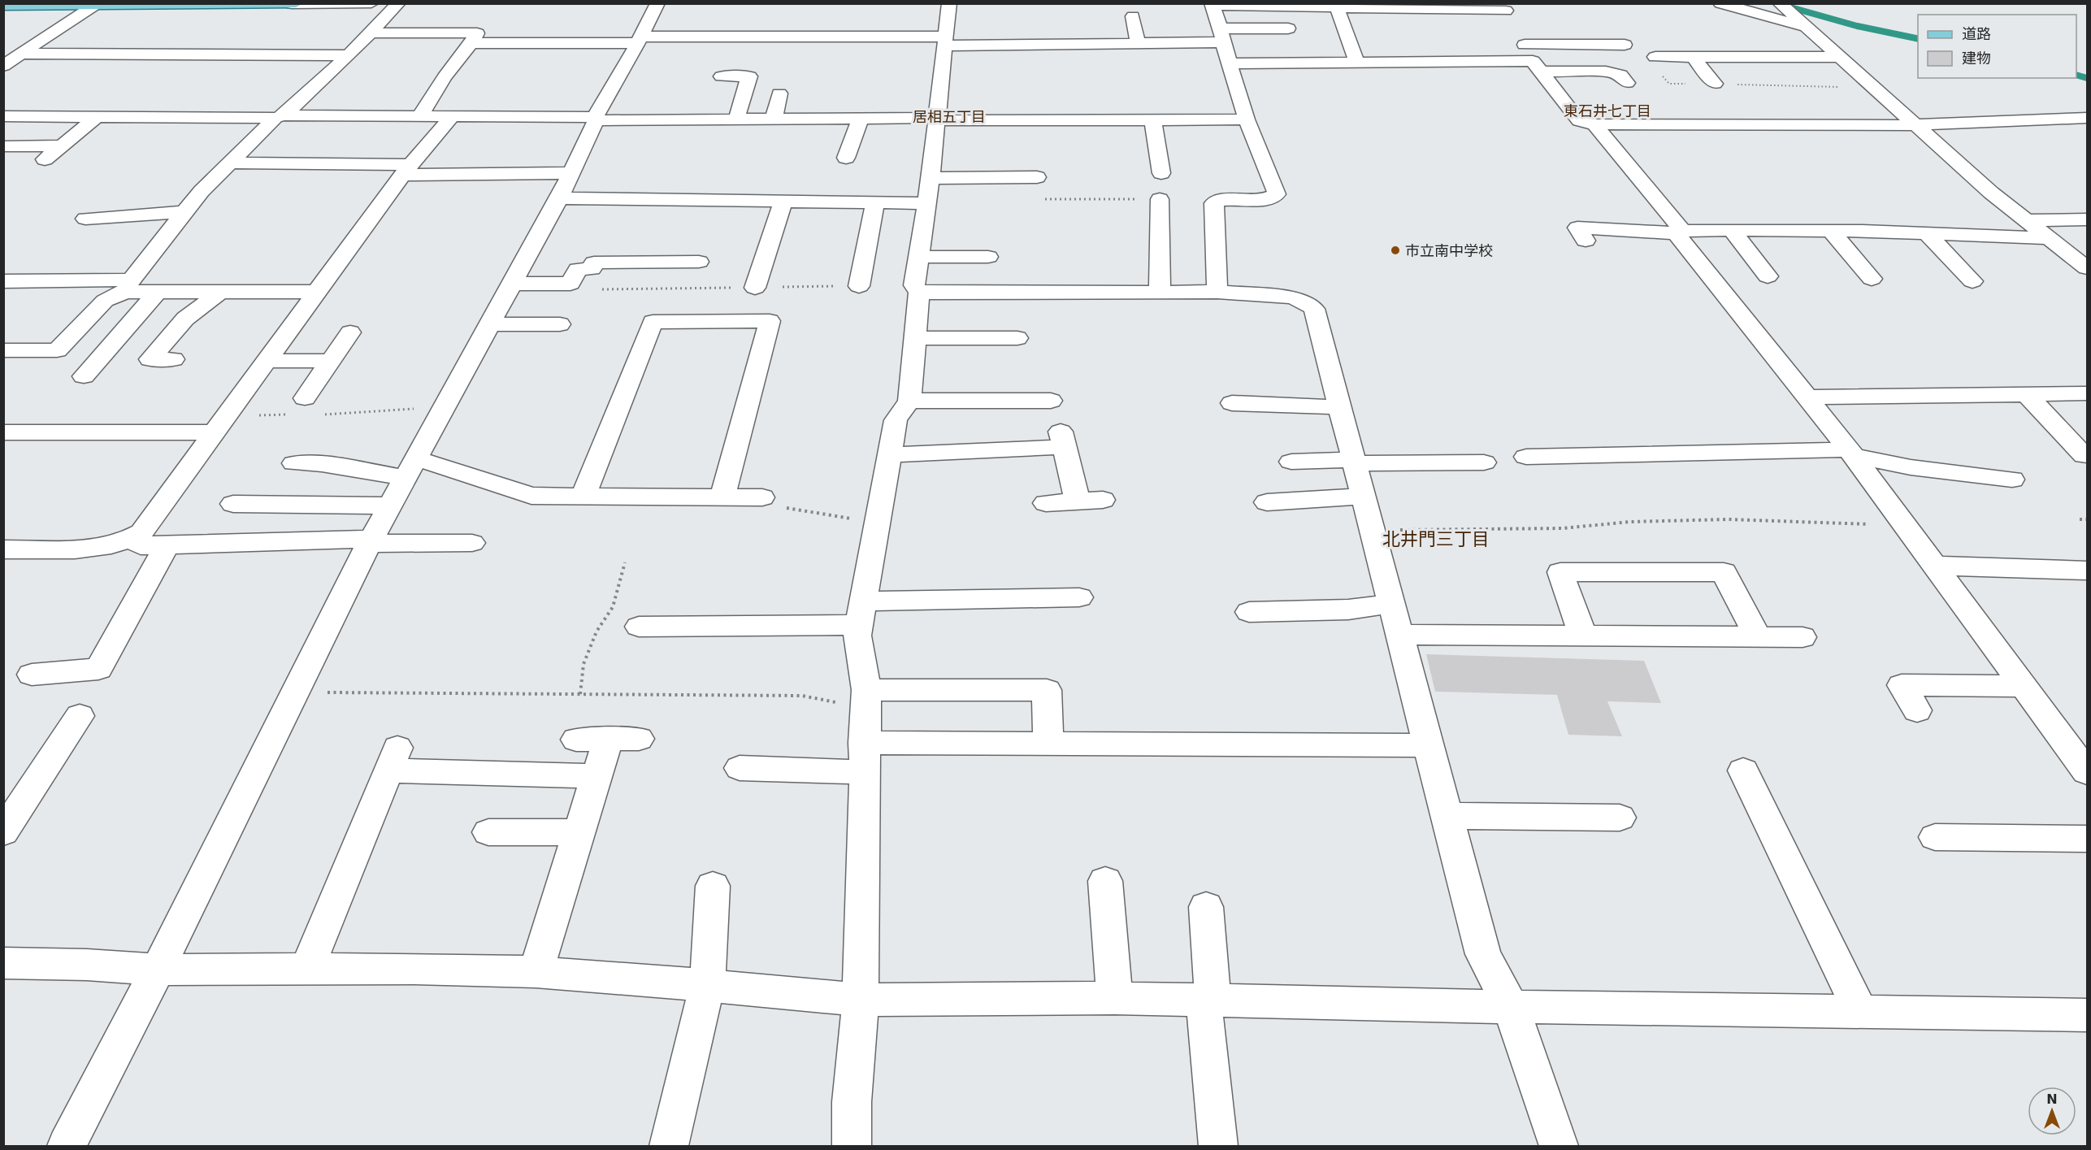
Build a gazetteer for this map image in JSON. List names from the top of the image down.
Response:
{
  "districts": ["東石井七丁目", "居相五丁目", "北井門三丁目"],
  "places": ["市立南中学校"],
  "legend": ["道路", "建物"],
  "north": "top"
}
